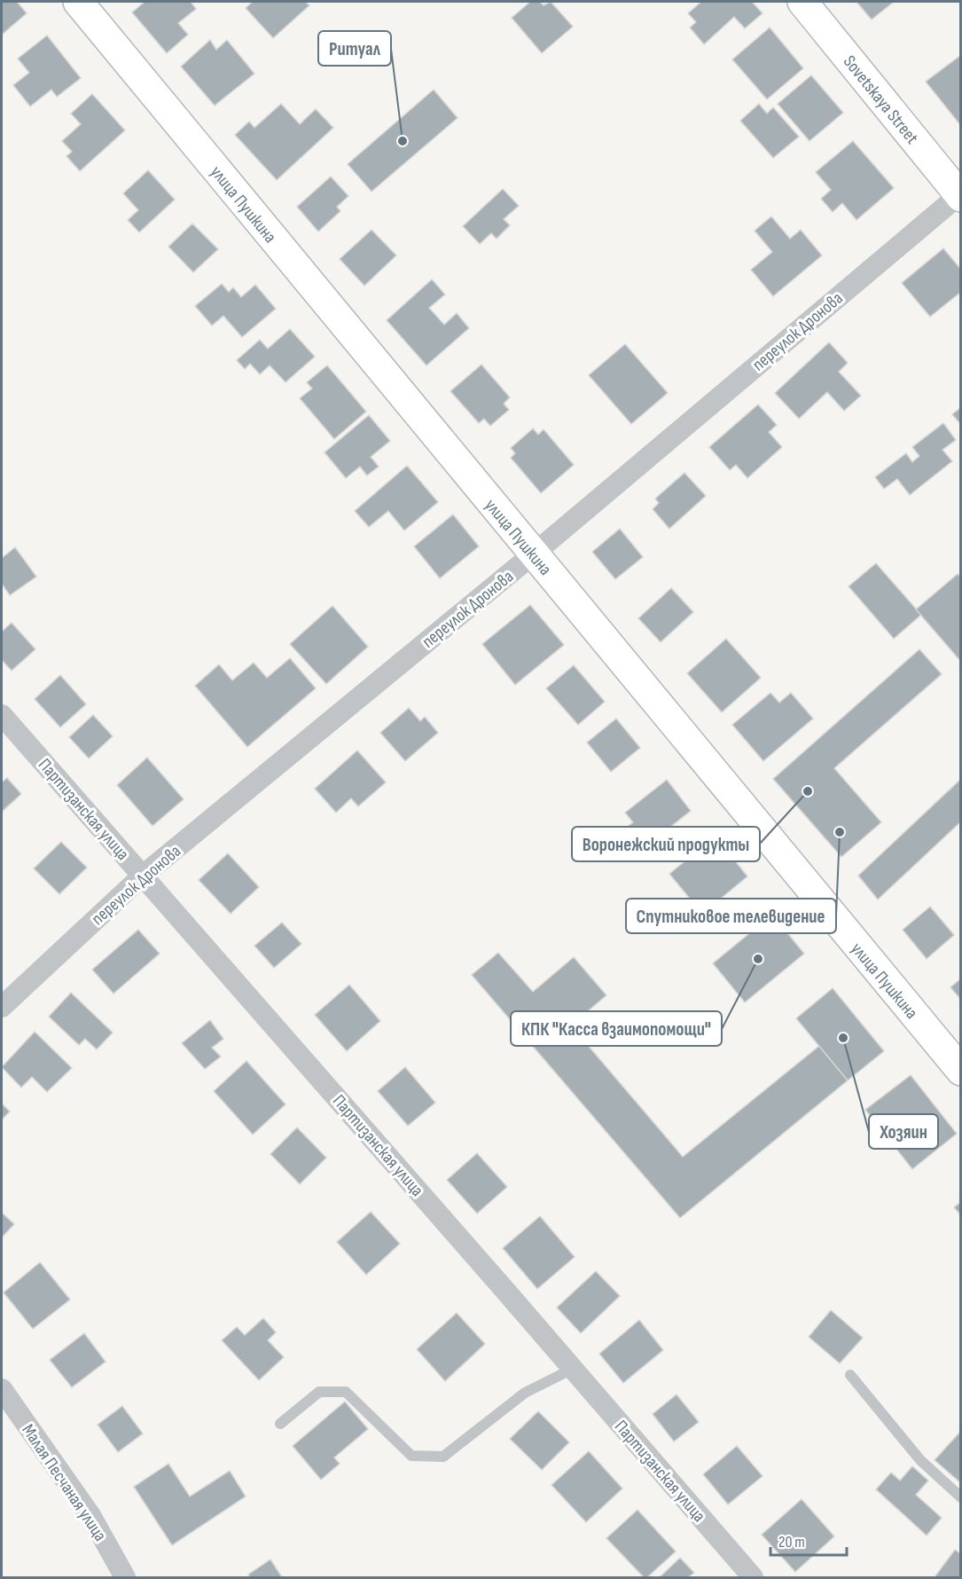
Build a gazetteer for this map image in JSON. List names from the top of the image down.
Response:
{
  "streets": {
    "street": [
      "Sovetskaya Street",
      "улица Пушкина",
      "переулок Дронова",
      "Партизанская улица",
      "Малая Песчаная улица"
    ]
  },
  "crossings": [
    ["Sovetskaya Street", "переулок Дронова"],
    ["улица Пушкина", "переулок Дронова"],
    ["переулок Дронова", "Партизанская улица"]
  ],
  "places": [
    "Ритуал",
    "Воронежский продукты",
    "Спутниковое телевидение",
    "КПК \"Касса взаимопомощи\"",
    "Хозяин"
  ],
  "scale_bar": "20 m"
}
